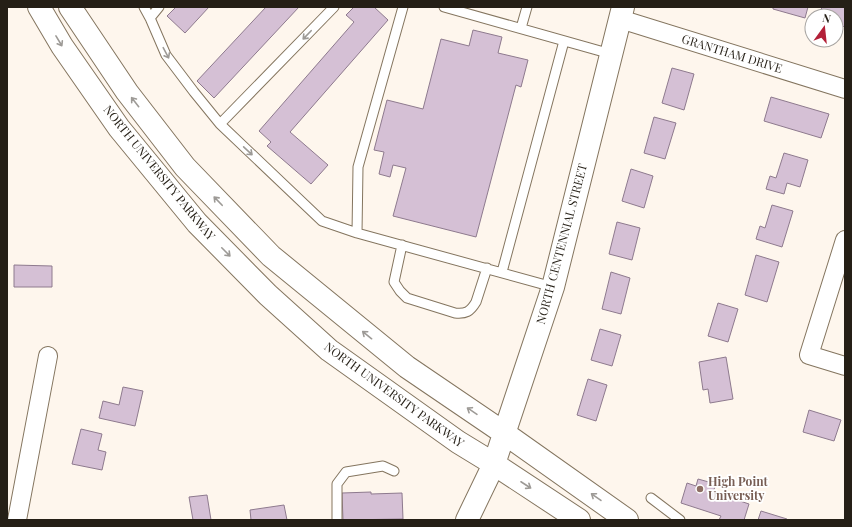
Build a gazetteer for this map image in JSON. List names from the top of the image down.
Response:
{
  "streets": {
    "main road": ["NORTH UNIVERSITY PARKWAY", "NORTH CENTENNIAL STREET"],
    "street": ["GRANTHAM DRIVE"]
  },
  "crossings": [
    ["GRANTHAM DRIVE", "NORTH CENTENNIAL STREET"],
    ["NORTH UNIVERSITY PARKWAY", "NORTH CENTENNIAL STREET"]
  ],
  "places": ["High Point University"],
  "north": "top"
}
